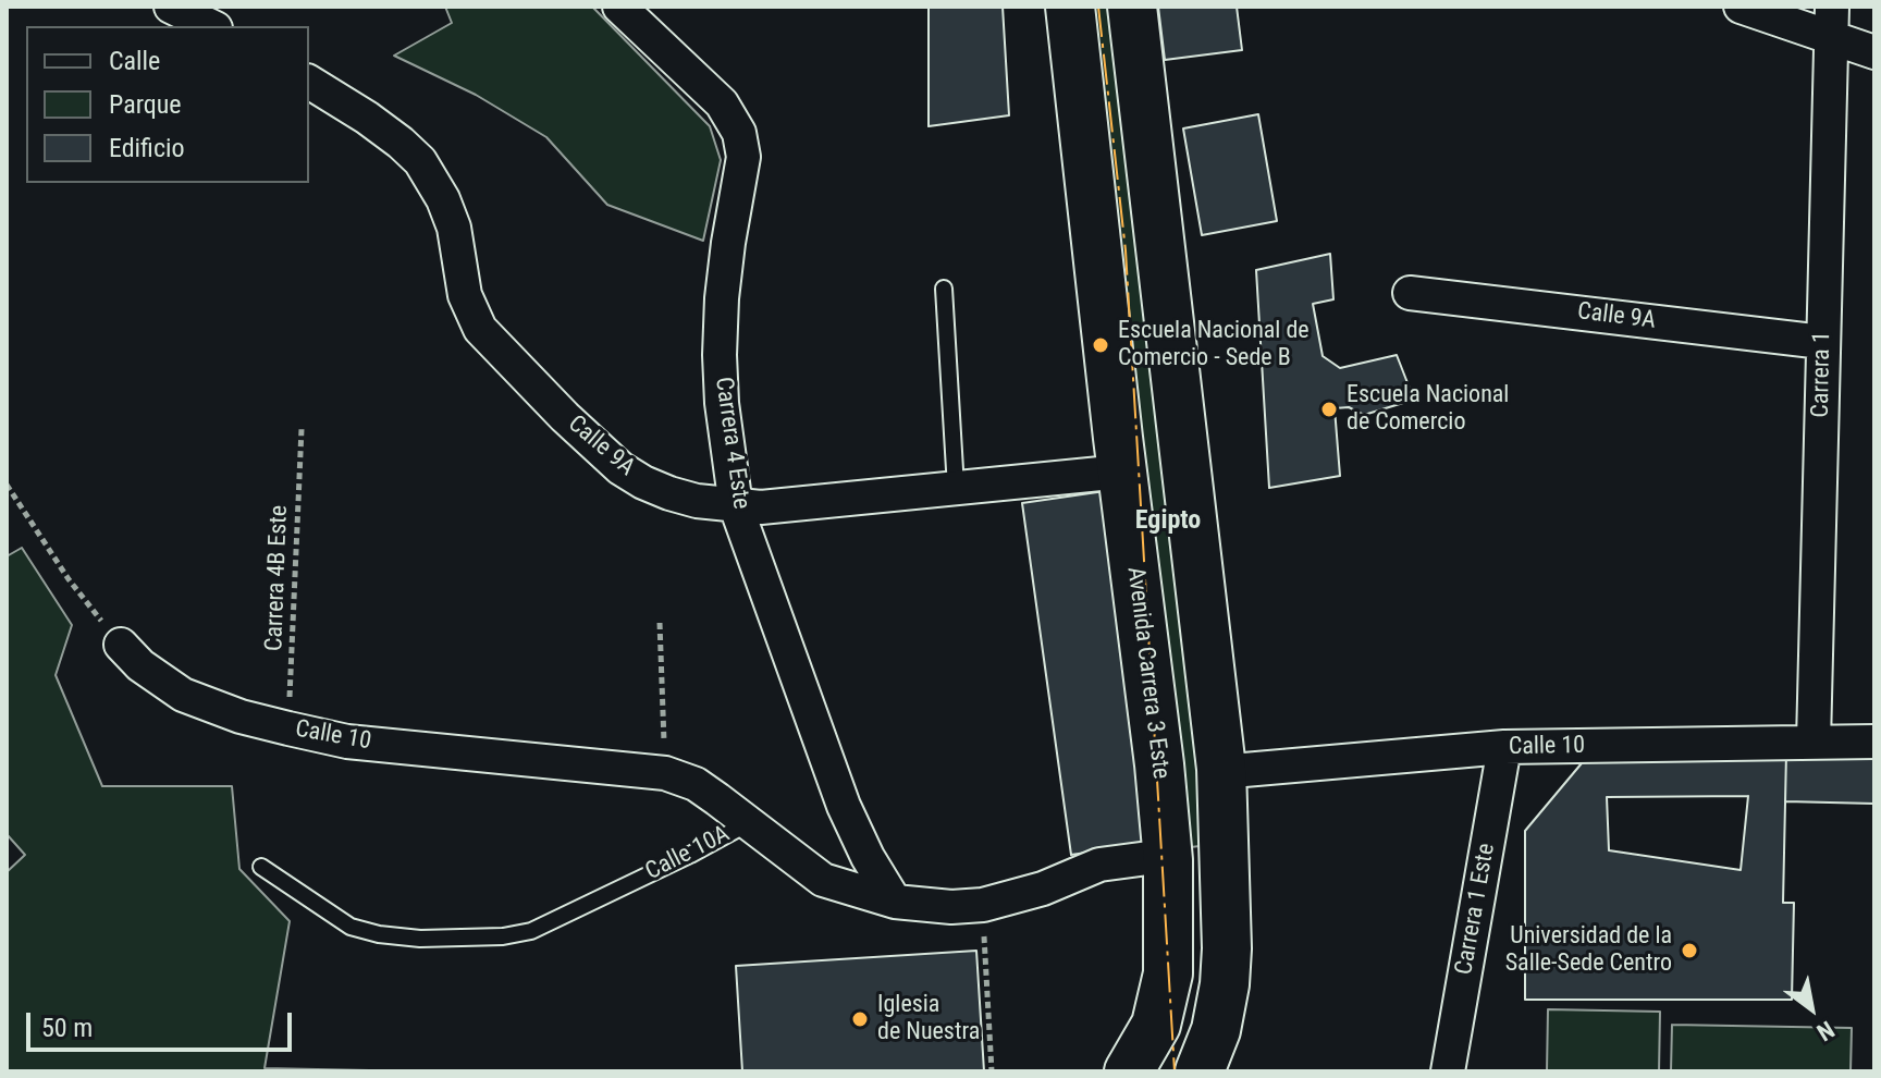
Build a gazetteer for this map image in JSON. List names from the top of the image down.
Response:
{
  "streets": {
    "main road": ["Avenida Carrera 3 Este"],
    "street": [
      "Calle 9A",
      "Carrera 1",
      "Carrera 4 Este",
      "Calle 10",
      "Calle 10A",
      "Carrera 1 Este"
    ],
    "path": ["Carrera 4B Este"]
  },
  "crossings": [
    ["Calle 9A", "Carrera 1"],
    ["Calle 9A", "Carrera 4 Este"],
    ["Calle 9A", "Avenida Carrera 3 Este"],
    ["Carrera 1", "Calle 10"],
    ["Carrera 4 Este", "Calle 10A"],
    ["Carrera 4B Este", "Calle 10"],
    ["Avenida Carrera 3 Este", "Calle 10A"],
    ["Calle 10", "Calle 10A"],
    ["Calle 10", "Carrera 1 Este"]
  ],
  "districts": ["Egipto"],
  "places": [
    "Escuela Nacional de Comercio - Sede B",
    "Escuela Nacional de Comercio",
    "Universidad de la Salle-Sede Centro",
    "Iglesia de Nuestra"
  ],
  "legend": ["Calle", "Parque", "Edificio"],
  "scale_bar": "50 m",
  "north": "bottom right"
}
